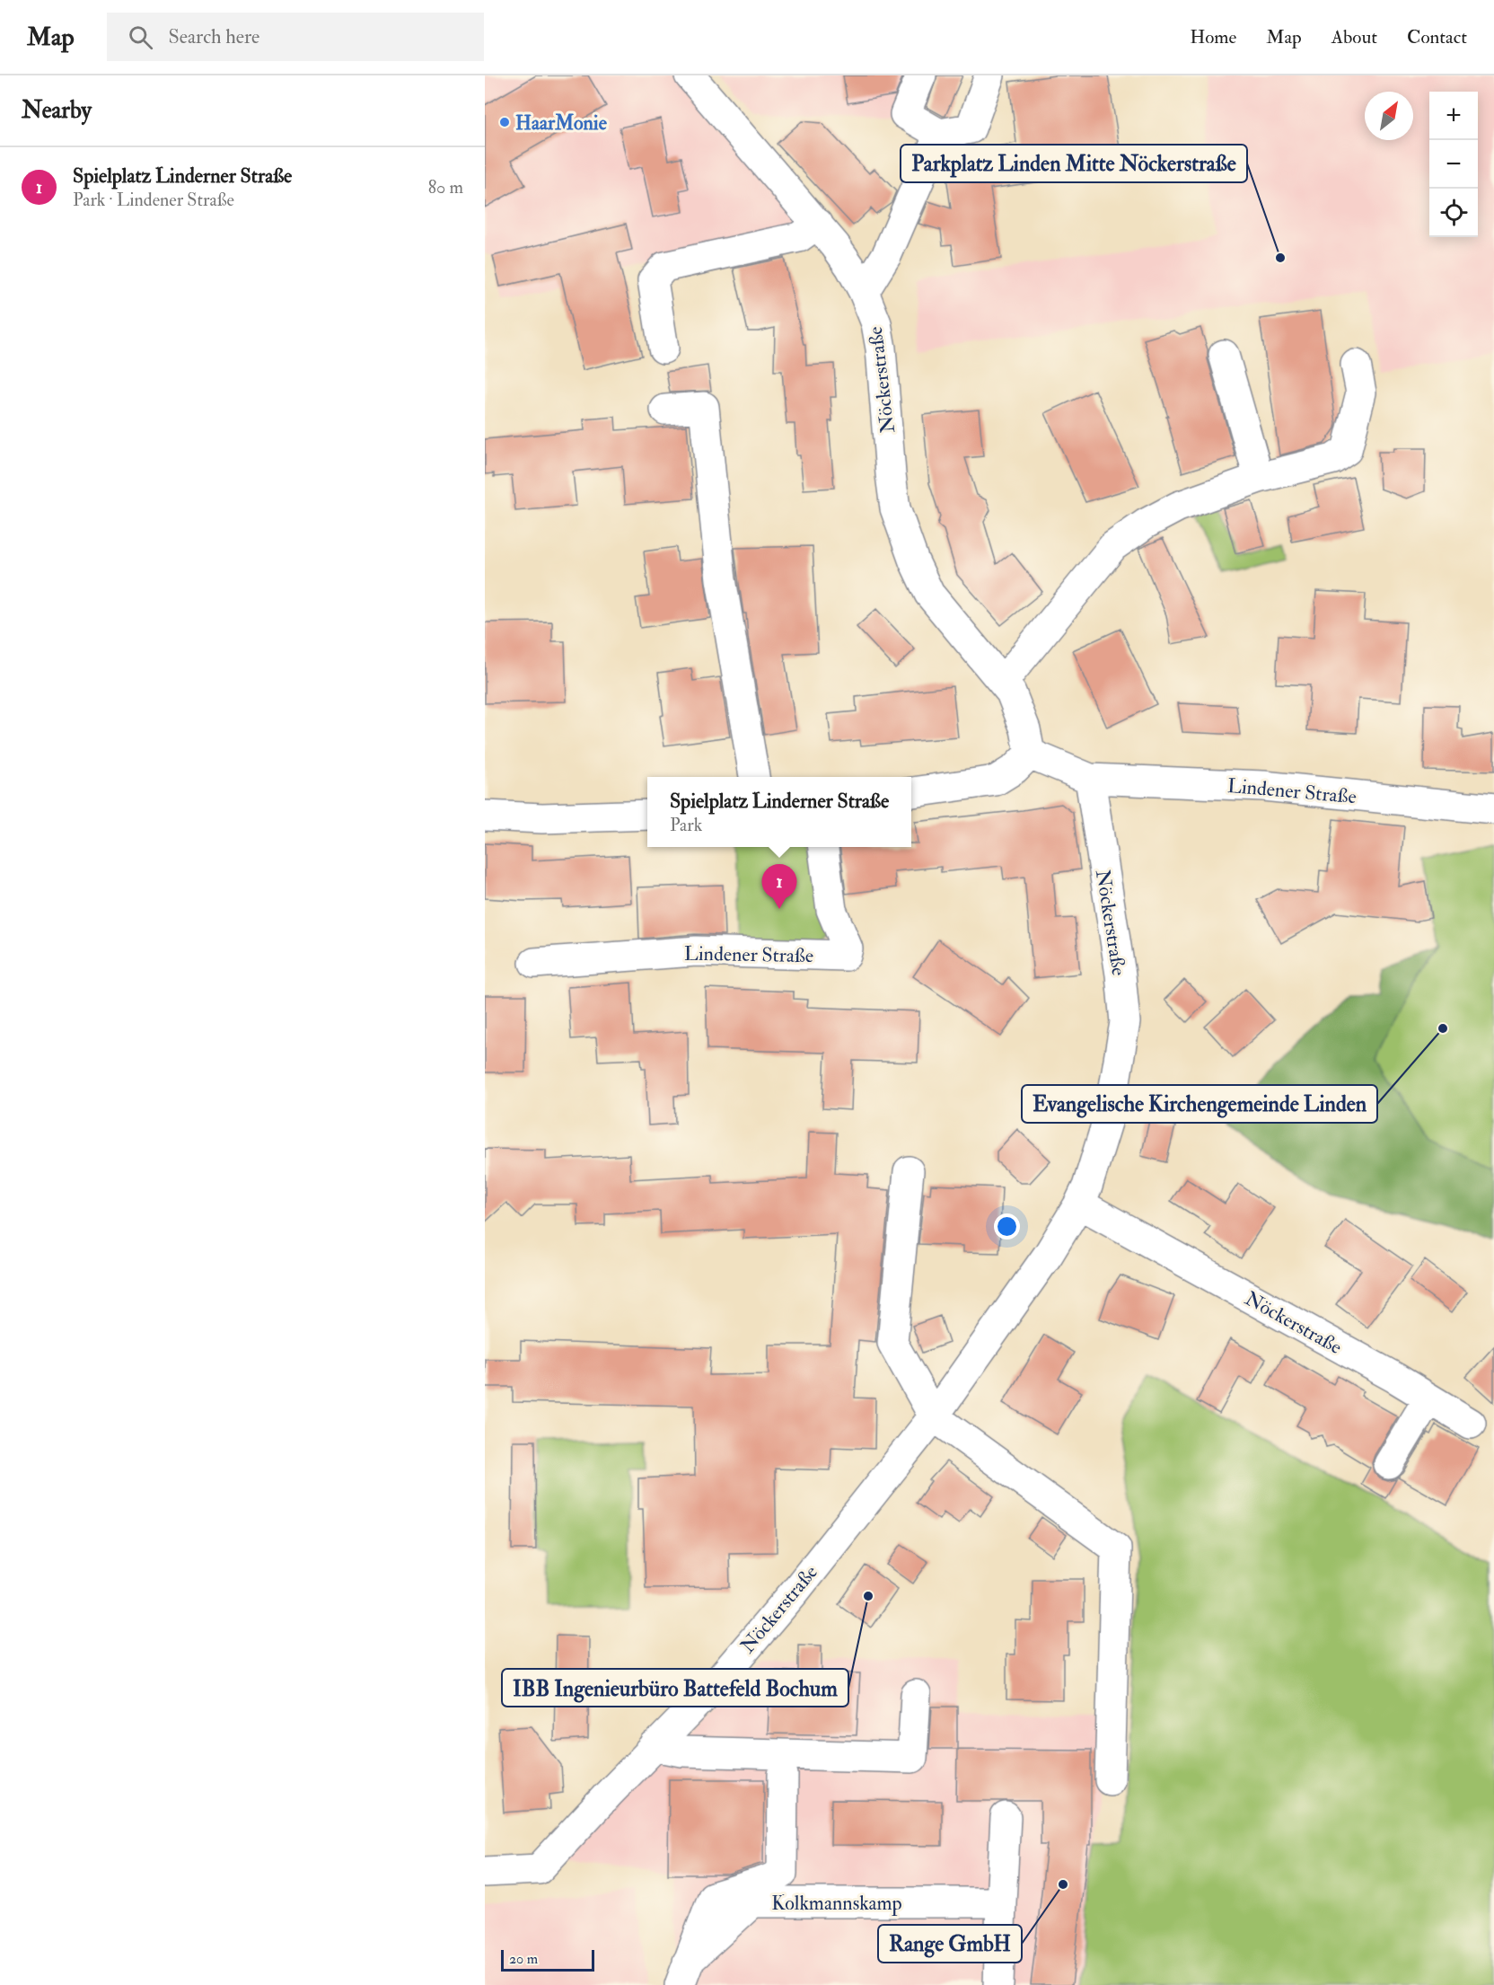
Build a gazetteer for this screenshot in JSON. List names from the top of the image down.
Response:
{
  "streets": {
    "street": ["Nöckerstraße", "Lindener Straße", "Kolkmannskamp"]
  },
  "crossings": [
    ["Nöckerstraße", "Lindener Straße"]
  ],
  "places": [
    "HaarMonie",
    "Parkplatz Linden Mitte Nöckerstraße",
    "Evangelische Kirchengemeinde Linden",
    "IBB Ingenieurbüro Battefeld Bochum",
    "Range GmbH"
  ],
  "scale_bar": "20 m",
  "north": "top right",
  "page": {
    "header": "Map",
    "search": "Search here",
    "nav": [
      "Home",
      "Map",
      "About",
      "Contact"
    ],
    "heading": "Nearby",
    "map_buttons": ["+", "−"],
    "list": [
      {
        "mark": "1",
        "name": "Spielplatz Linderner Straße",
        "note": "Park · Lindener Straße",
        "value": "80 m"
      }
    ],
    "popup": ["Spielplatz Linderner Straße", "Park"],
    "pins": "1",
    "scale": "20 m"
  }
}
